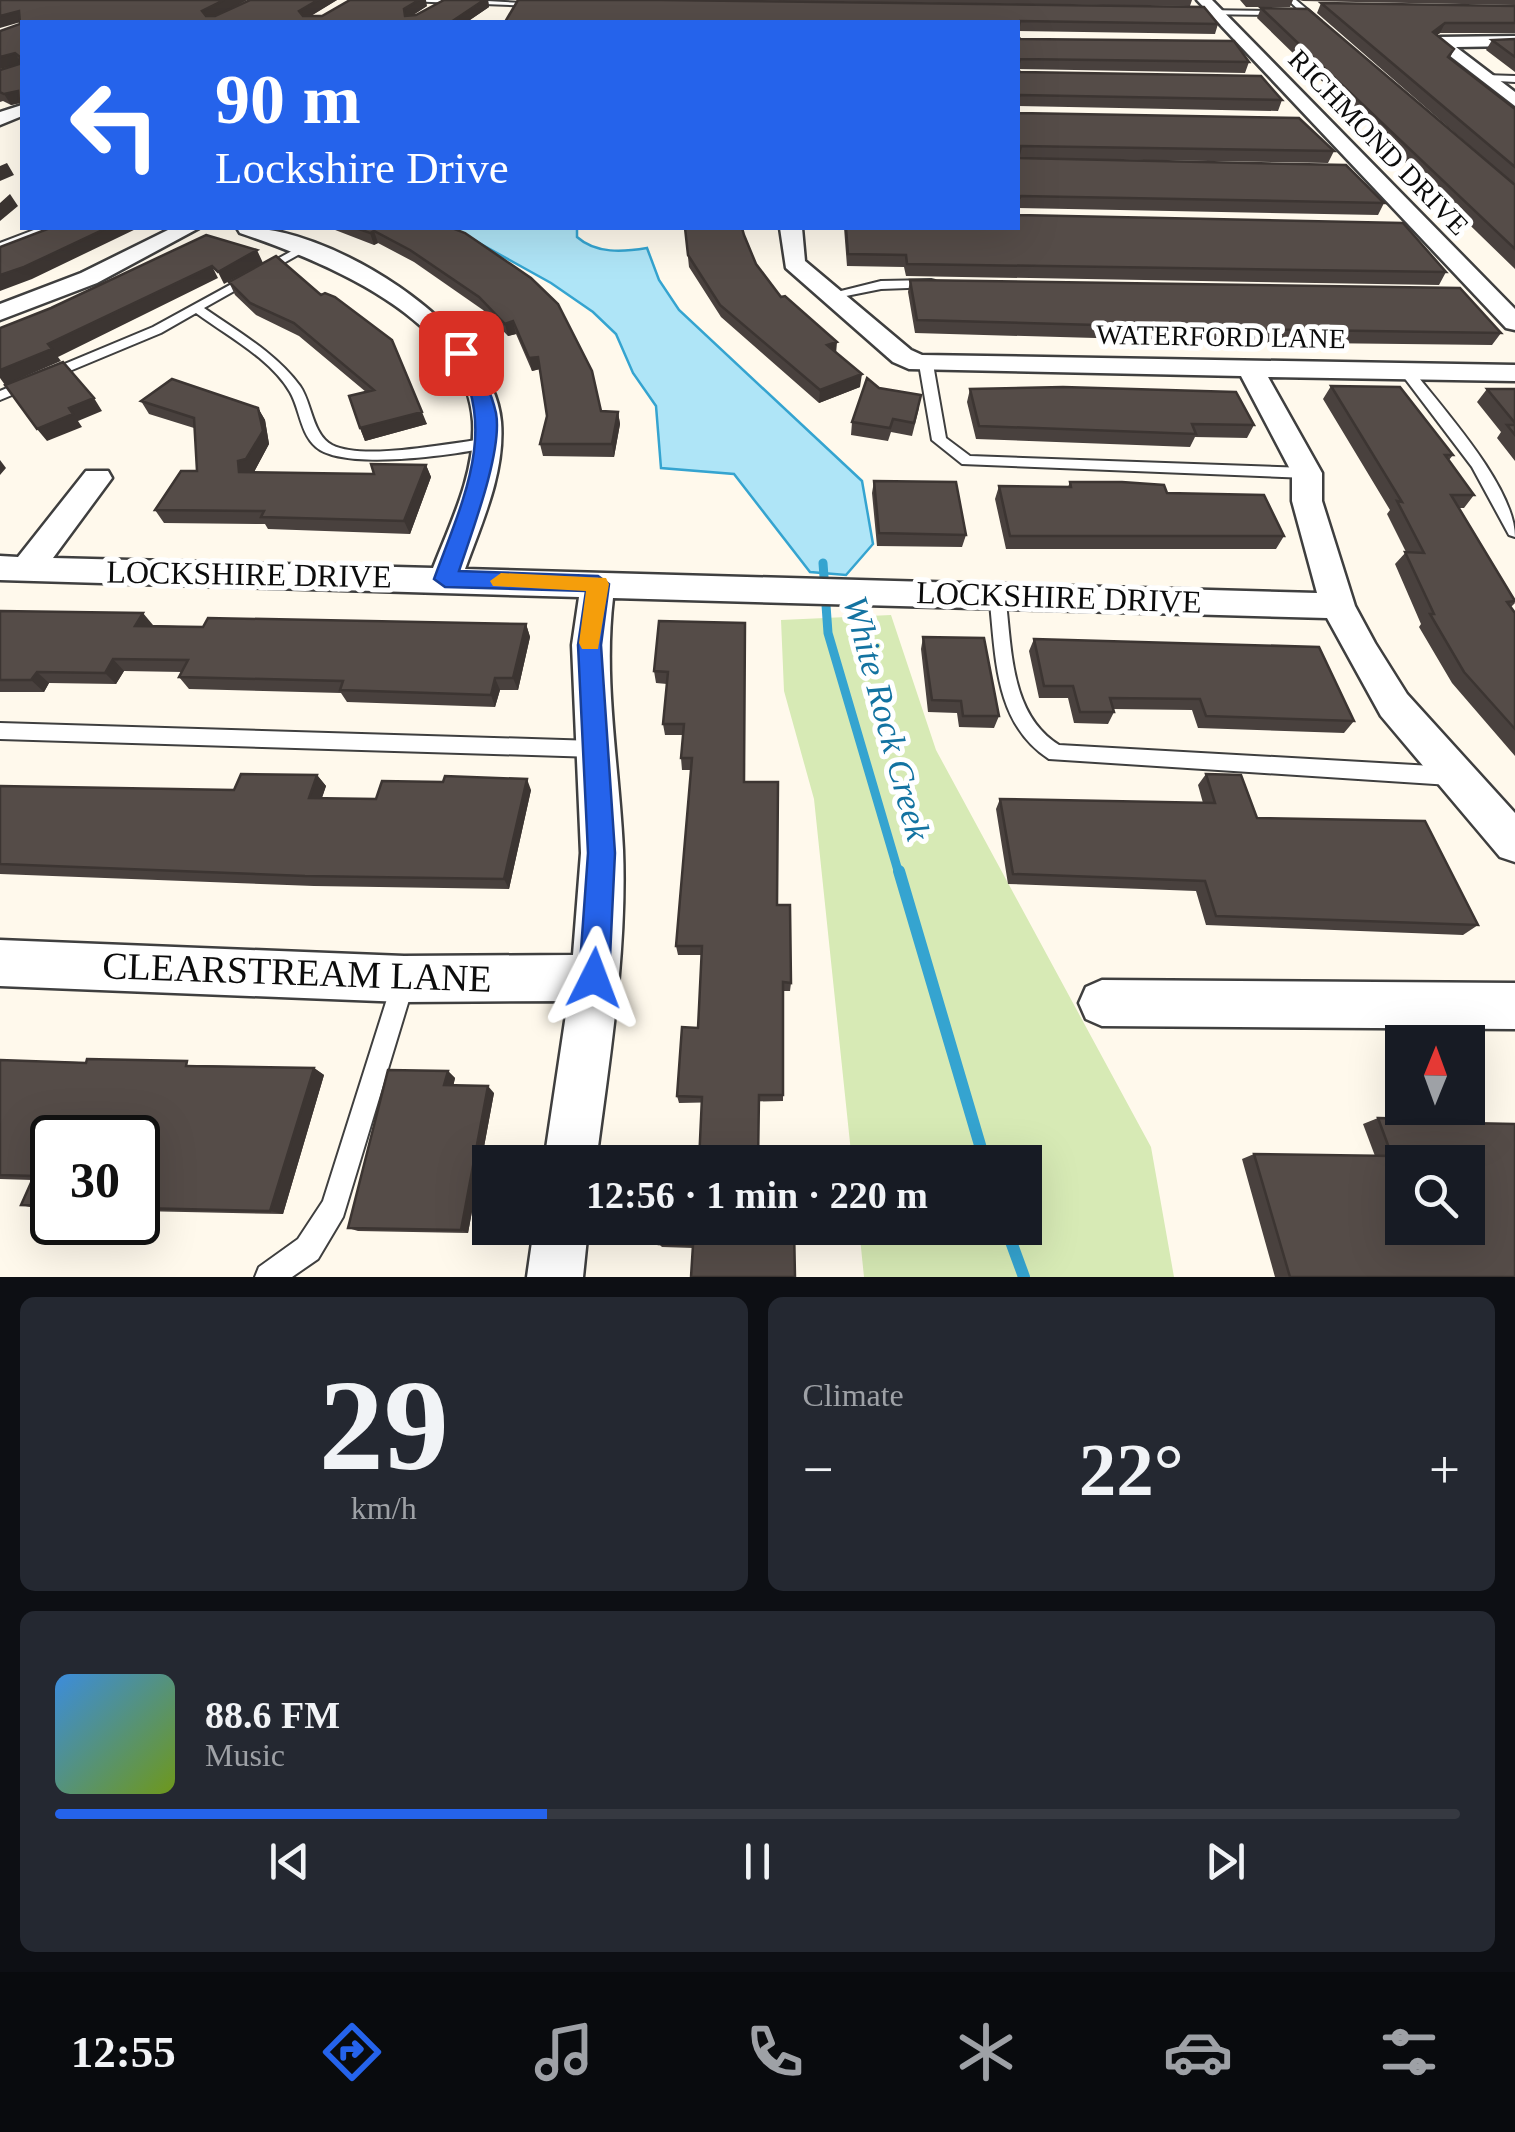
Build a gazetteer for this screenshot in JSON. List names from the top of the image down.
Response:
{
  "streets": {
    "street": [
      "RICHMOND DRIVE",
      "WATERFORD LANE",
      "LOCKSHIRE DRIVE",
      "CLEARSTREAM LANE"
    ]
  },
  "water": ["White Rock Creek"],
  "north": "top",
  "page": {
    "turn": ["90 m", "Lockshire Drive"],
    "limit": "30",
    "trip": "12:56 · 1 min · 220 m",
    "tile": [
      ["29", "km/h"],
      "Climate"
    ],
    "heat": ["−", "22°", "+"],
    "song": ["88.6 FM", "Music"],
    "tabs": "12:55"
  }
}
